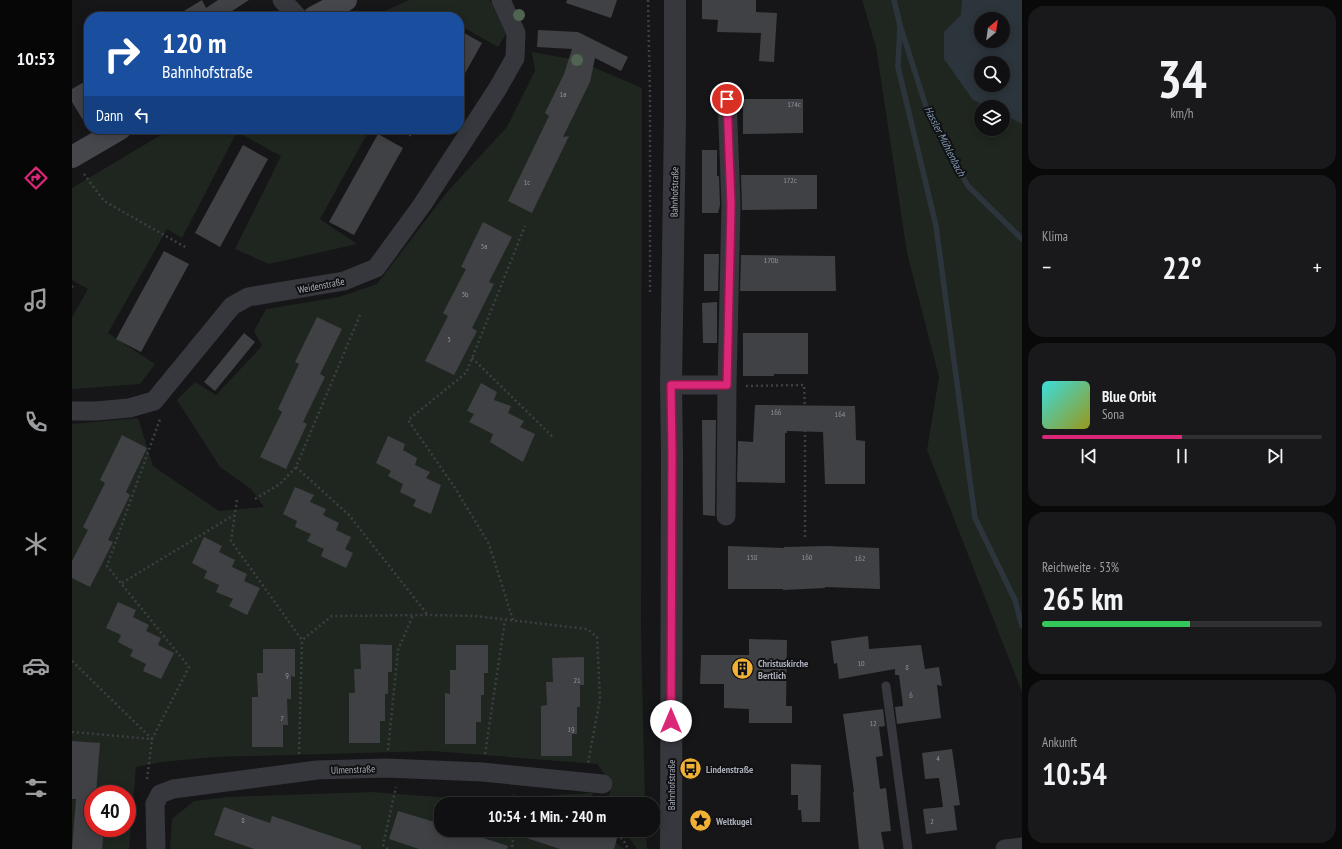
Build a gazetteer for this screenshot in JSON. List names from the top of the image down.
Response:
{
  "streets": {
    "street": ["Bahnhofstraße", "Weidenstraße", "Ulmenstraße"]
  },
  "water": ["Hassler Mühlenbach"],
  "places": {
    "building": ["Christuskirche Bertlich"],
    "bus stop": ["Lindenstraße"],
    "place": ["Weltkugel"]
  },
  "house_numbers": [
    "1a",
    "174c",
    "172c",
    "1c",
    "3a",
    "170b",
    "3b",
    "5",
    "166",
    "164",
    "158",
    "160",
    "162",
    "10",
    "8",
    "9",
    "21",
    "6",
    "7",
    "12",
    "19",
    "4",
    "8",
    "2"
  ],
  "north": "top right",
  "page": {
    "tabs": "10:53",
    "tile": [
      ["34", "km/h"],
      "Klima",
      ["Reichweite · 53%", "265 km"],
      ["Ankunft", "10:54"]
    ],
    "turn": ["120 m", "Bahnhofstraße"],
    "then": "Dann",
    "heat": ["−", "22°", "+"],
    "song": ["Blue Orbit", "Sona"],
    "limit": "40",
    "trip": "10:54 · 1 Min. · 240 m"
  }
}
